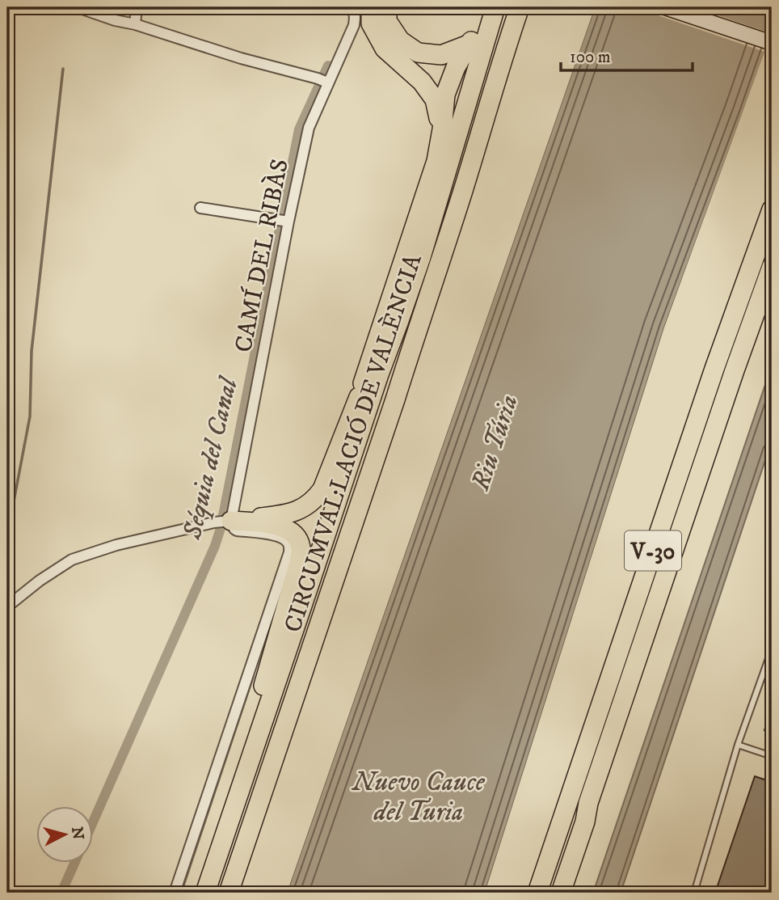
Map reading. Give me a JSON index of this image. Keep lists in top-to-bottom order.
{
  "streets": {
    "highway": ["CIRCUMVAL·LACIÓ DE VALÈNCIA", "V-30"],
    "street": ["CAMÍ DEL RIBÀS"]
  },
  "water": ["Riu Túria", "Séquia del Canal", "Nuevo Cauce del Turia"],
  "scale_bar": "100 m",
  "north": "right"
}
